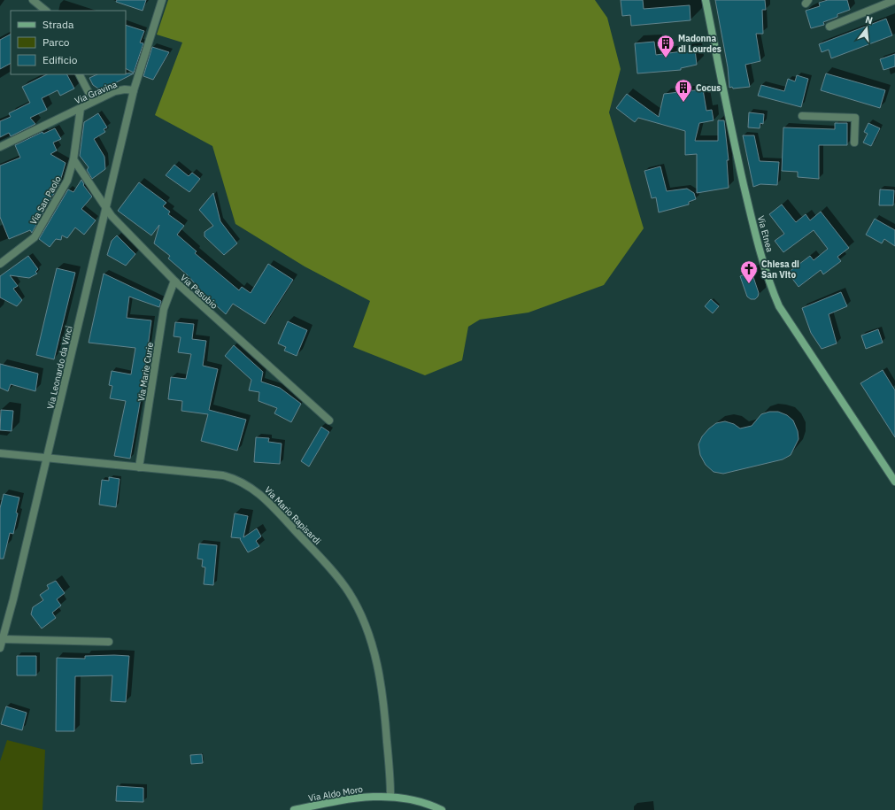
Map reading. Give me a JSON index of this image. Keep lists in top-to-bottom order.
{
  "streets": {
    "main road": ["Via Etnea", "Via Aldo Moro"],
    "street": [
      "Via Gravina",
      "Via San Paolo",
      "Via Pasubio",
      "Via Leonardo da Vinci",
      "Via Marie Curie",
      "Via Mario Rapisardi"
    ]
  },
  "crossings": [
    ["Via Gravina", "Via San Paolo"],
    ["Via Gravina", "Via Leonardo da Vinci"],
    ["Via San Paolo", "Via Pasubio"],
    ["Via Pasubio", "Via Leonardo da Vinci"],
    ["Via Pasubio", "Via Marie Curie"],
    ["Via Leonardo da Vinci", "Via Mario Rapisardi"],
    ["Via Marie Curie", "Via Mario Rapisardi"],
    ["Via Mario Rapisardi", "Via Aldo Moro"]
  ],
  "places": {
    "building": ["Madonna di Lourdes", "Cocus"],
    "church": ["Chiesa di San Vito"]
  },
  "legend": ["Strada", "Parco", "Edificio"],
  "north": "top"
}
